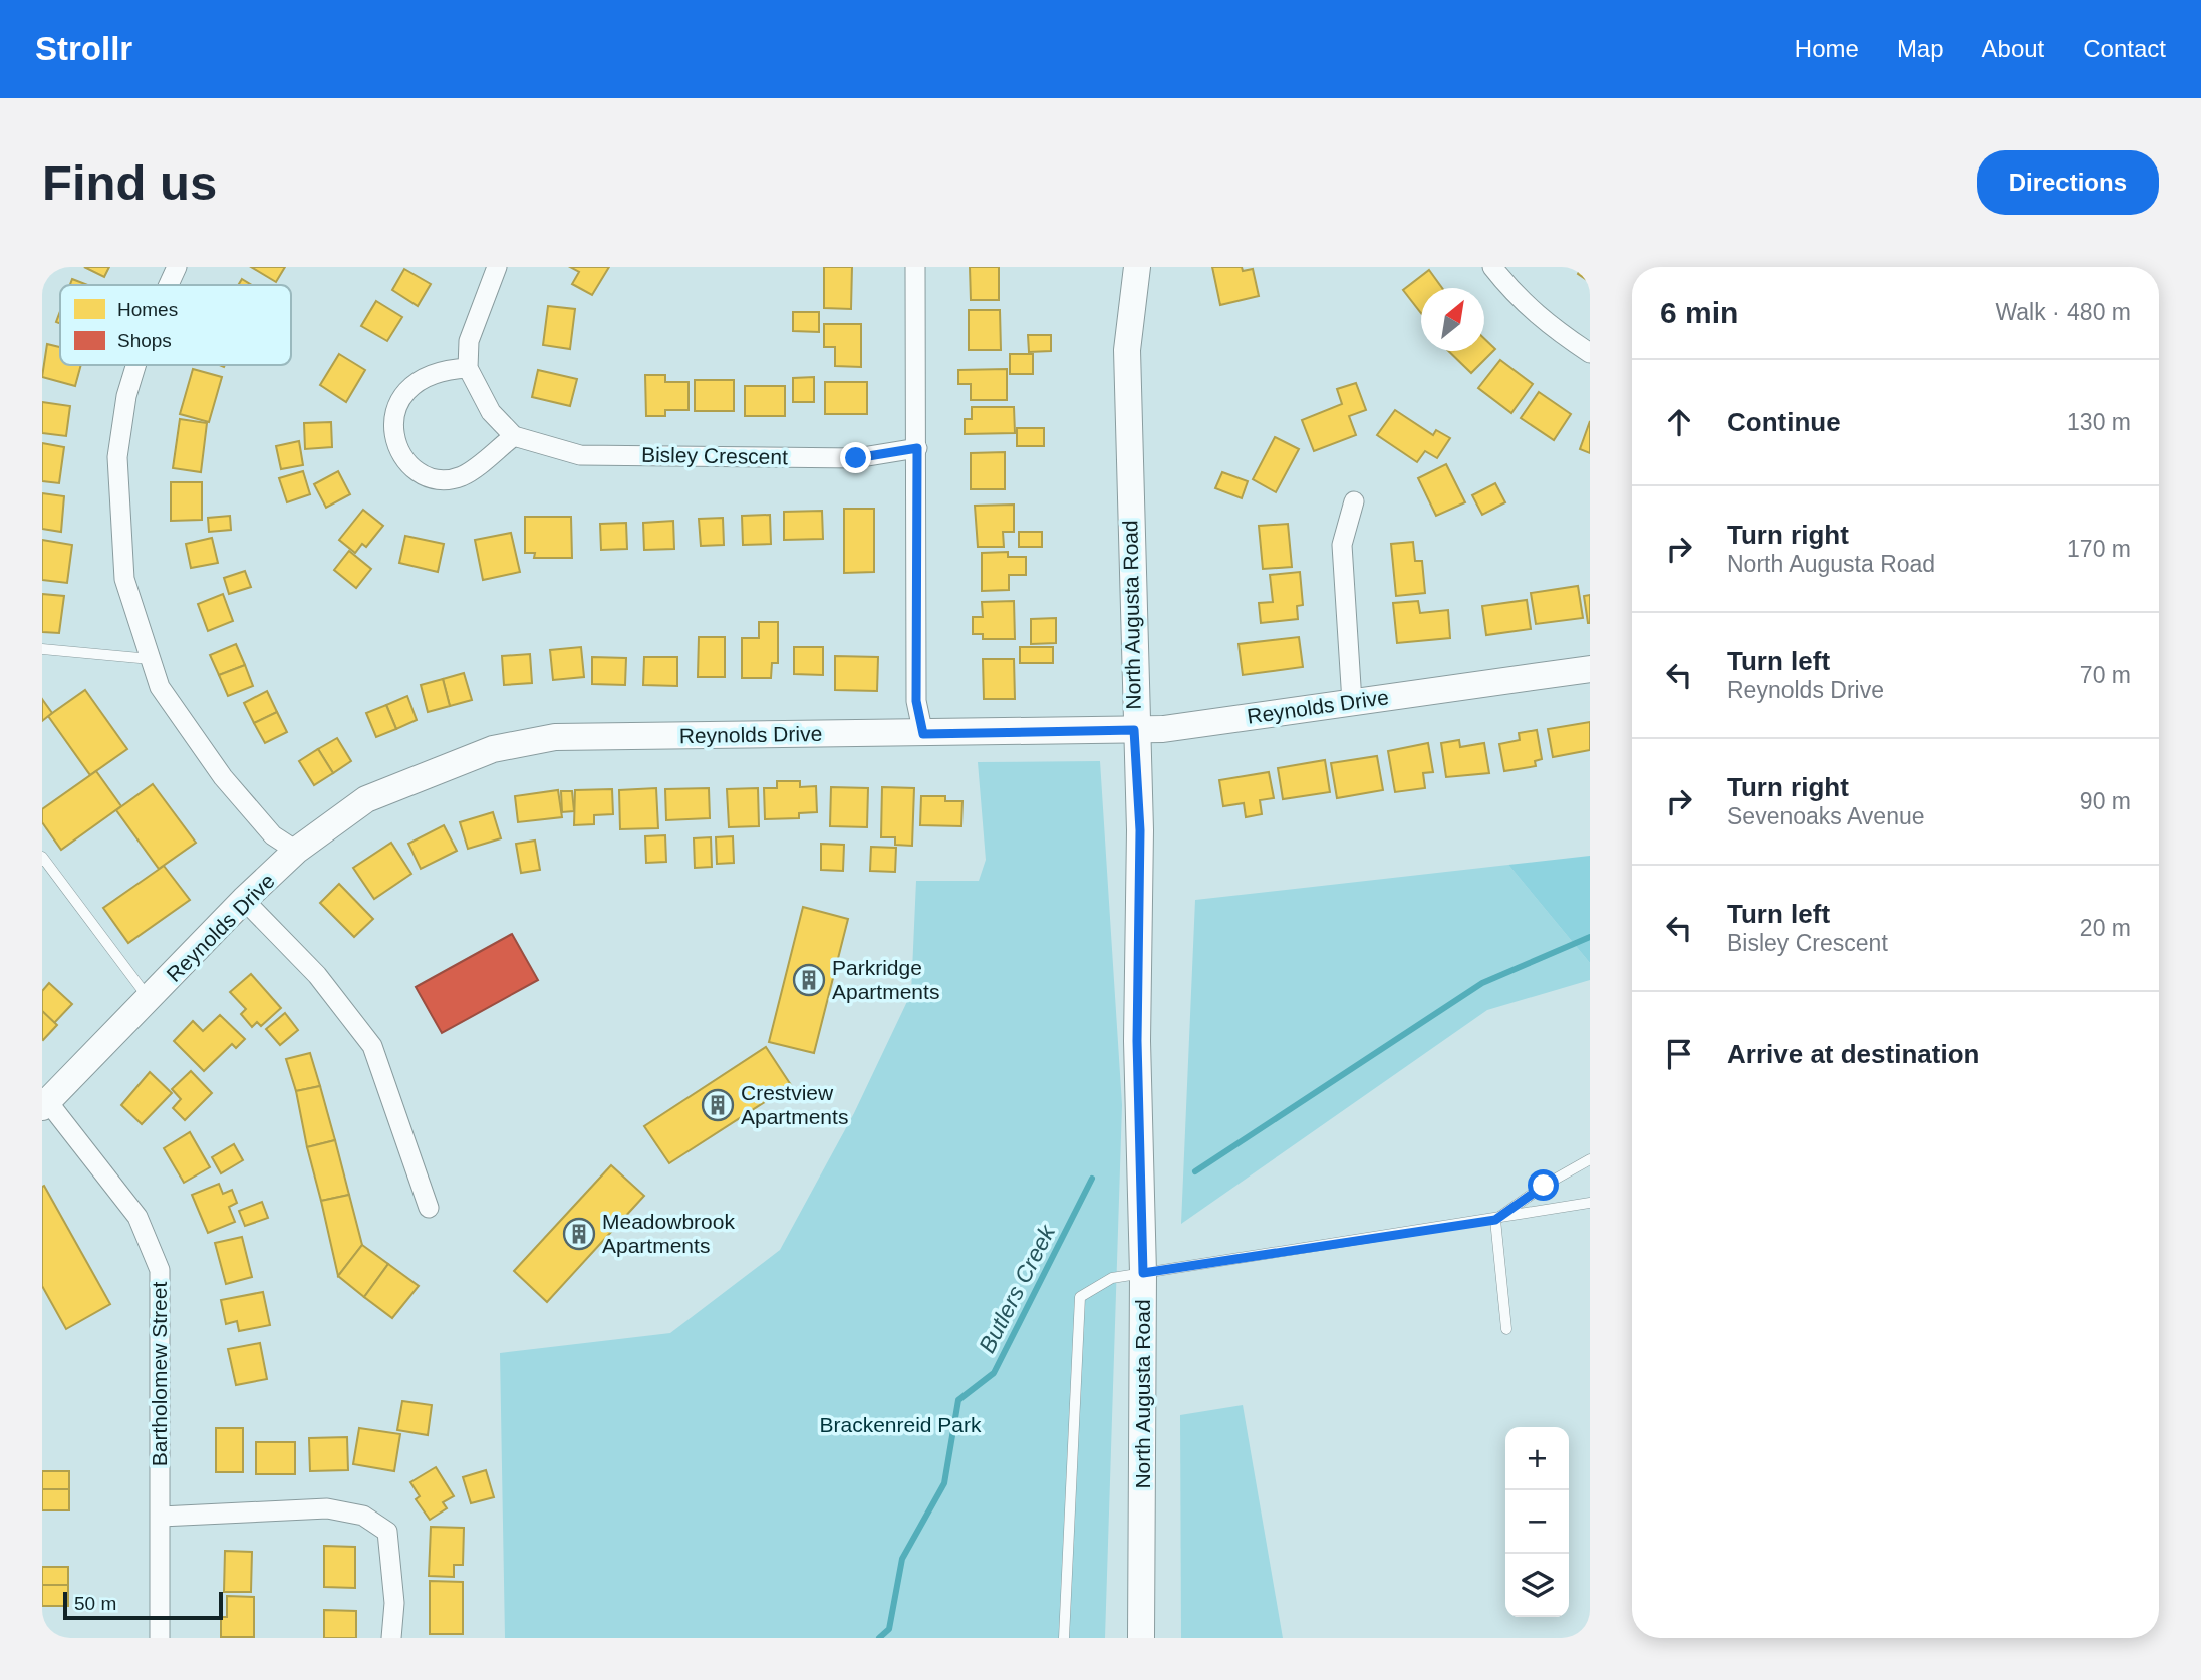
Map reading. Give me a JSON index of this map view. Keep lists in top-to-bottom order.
{
  "streets": {
    "street": [
      "Bisley Crescent",
      "North Augusta Road",
      "Reynolds Drive",
      "Bartholomew Street"
    ]
  },
  "crossings": [
    ["North Augusta Road", "Reynolds Drive"],
    ["Reynolds Drive", "Bartholomew Street"]
  ],
  "water": ["Butlers Creek"],
  "parks": ["Brackenreid Park"],
  "places": {
    "building": ["Parkridge Apartments", "Crestview Apartments", "Meadowbrook Apartments"]
  },
  "legend": ["Homes", "Shops"],
  "scale_bar": "50 m",
  "north": "top right",
  "page": {
    "header": "Strollr",
    "nav": [
      "Home",
      "Map",
      "About",
      "Contact"
    ],
    "buttons": "Directions",
    "title": "Find us",
    "heading": ["6 min", "Walk · 480 m"],
    "list": [
      ["Continue", "130 m"],
      ["Turn right", "North Augusta Road", "170 m"],
      ["Turn left", "Reynolds Drive", "70 m"],
      ["Turn right", "Sevenoaks Avenue", "90 m"],
      ["Turn left", "Bisley Crescent", "20 m"],
      "Arrive at destination"
    ],
    "map_buttons": ["+", "−"],
    "scale": "50 m"
  }
}
